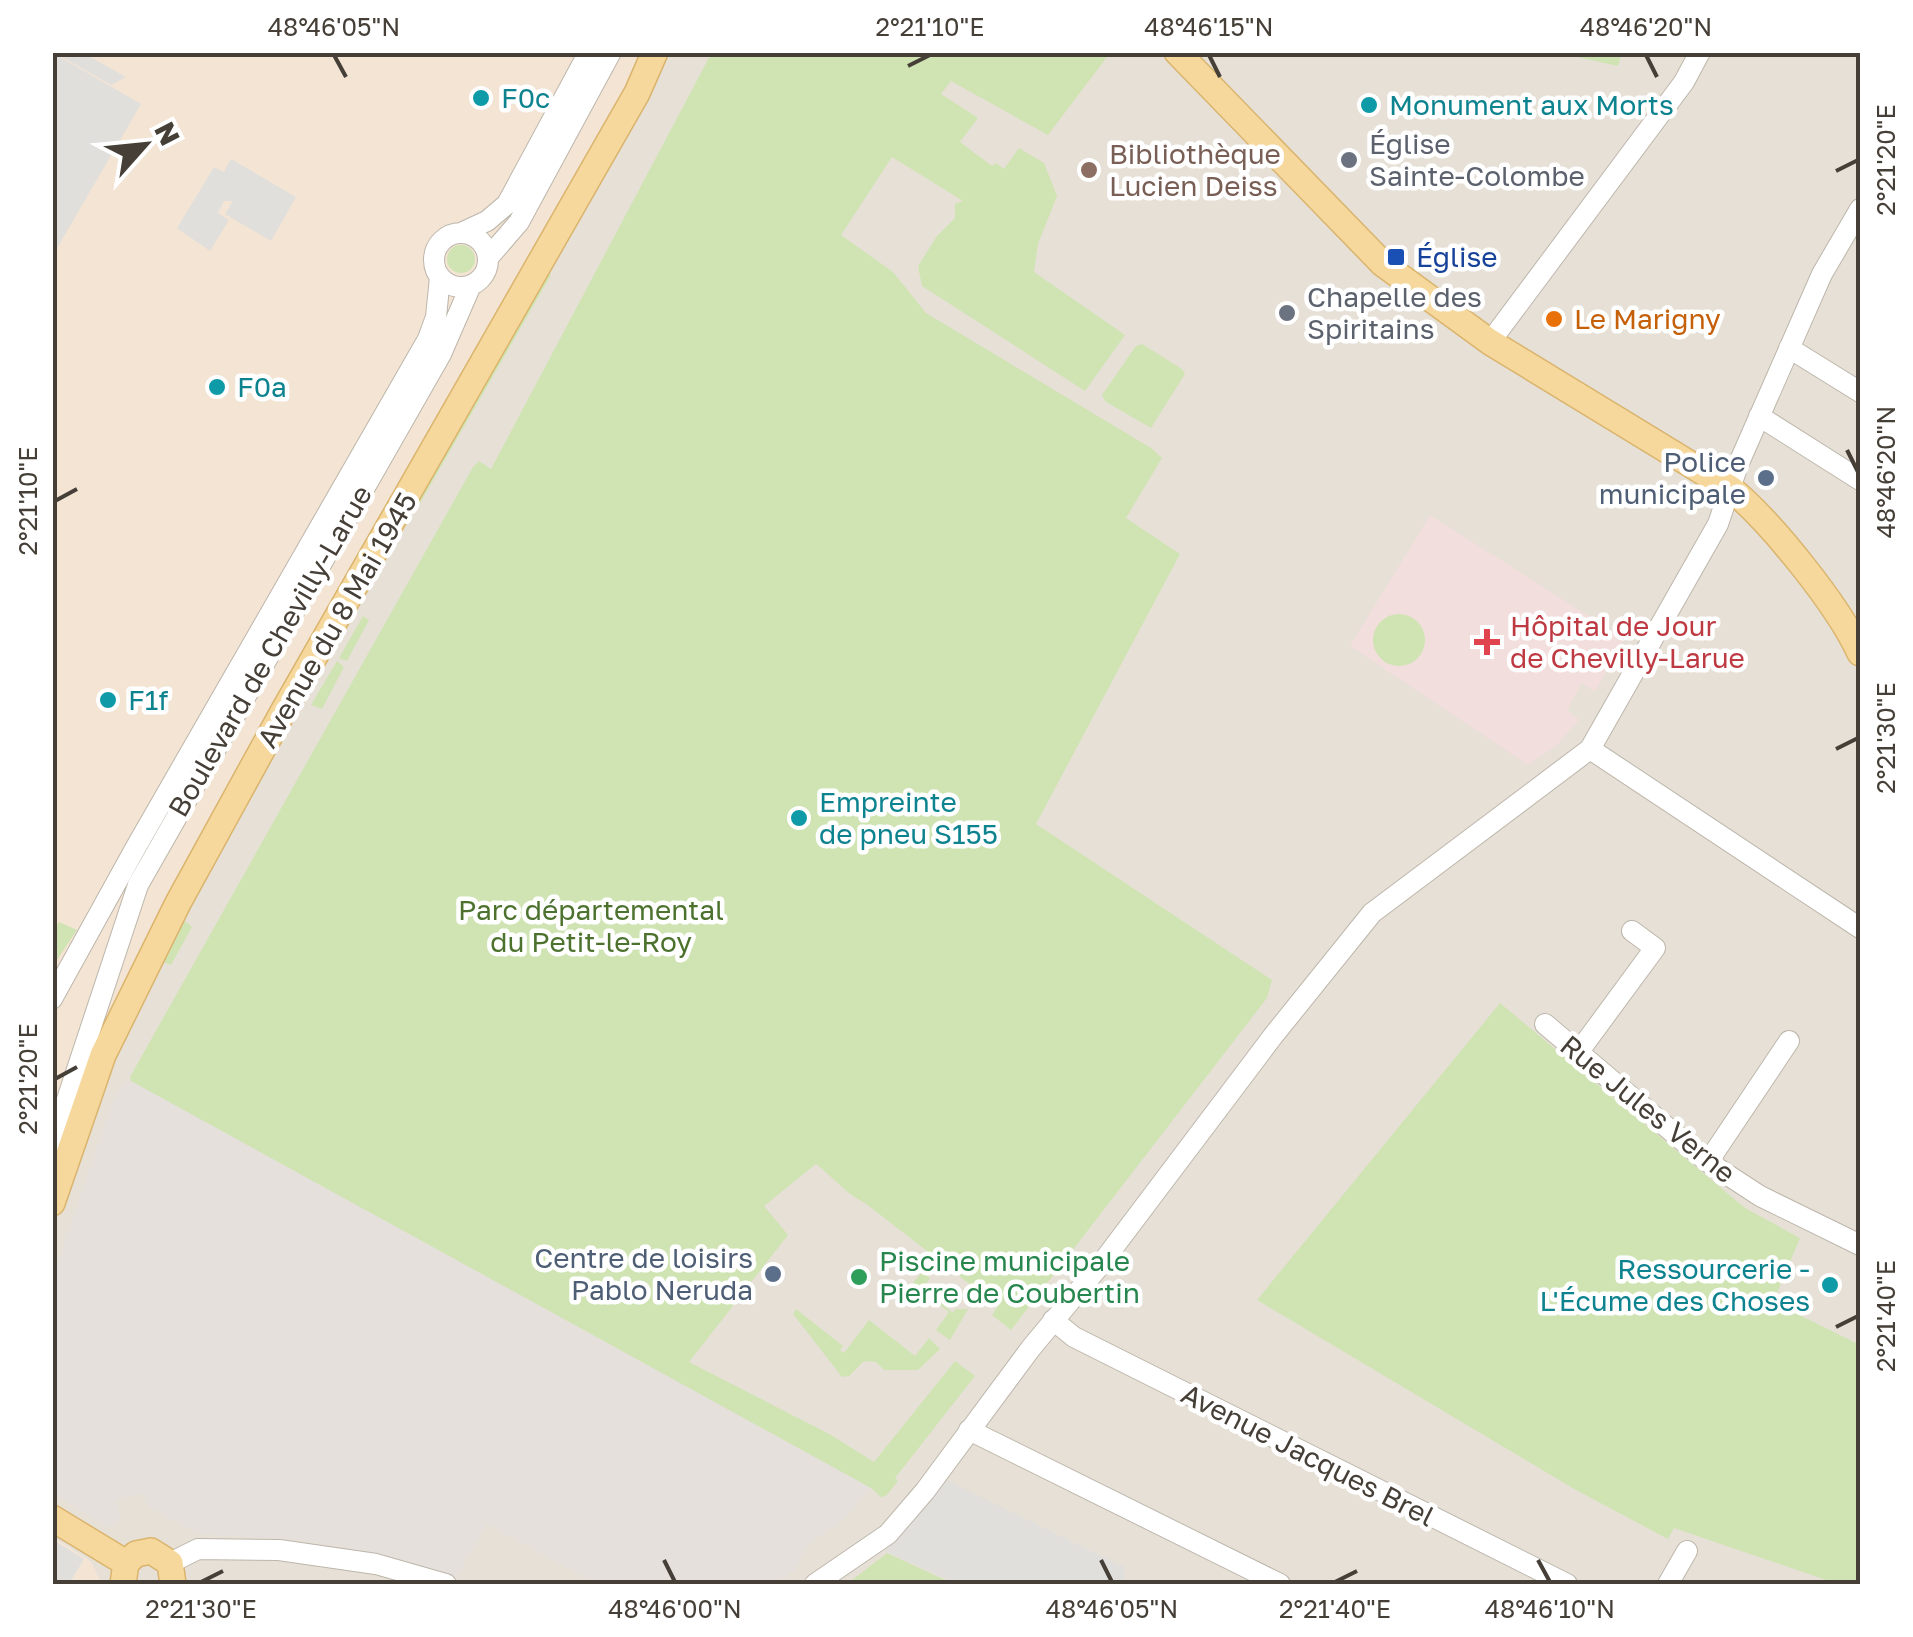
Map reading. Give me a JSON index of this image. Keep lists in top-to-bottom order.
{
  "streets": {
    "main road": ["Avenue du 8 Mai 1945"],
    "street": ["Boulevard de Chevilly-Larue", "Rue Jules Verne", "Avenue Jacques Brel"]
  },
  "parks": ["Parc départemental du Petit-le-Roy"],
  "places": {
    "other": [
      "F0c",
      "Monument aux Morts",
      "Église Sainte-Colombe",
      "Bibliothèque Lucien Deiss",
      "Chapelle des Spiritains",
      "Le Marigny",
      "F0a",
      "Police municipale",
      "F1f",
      "Empreinte de pneu S155",
      "Centre de loisirs Pablo Neruda",
      "Piscine municipale Pierre de Coubertin",
      "Ressourcerie - L'Écume des Choses"
    ],
    "transit": ["Église"],
    "health": ["Hôpital de Jour de Chevilly-Larue"]
  },
  "north": "top right",
  "coordinates": [
    "48°46'05\"N",
    "2°21'10\"E",
    "48°46'15\"N",
    "48°46'20\"N",
    "2°21'20\"E",
    "2°21'30\"E",
    "2°21'40\"E",
    "48°46'00\"N",
    "48°46'10\"N"
  ]
}
